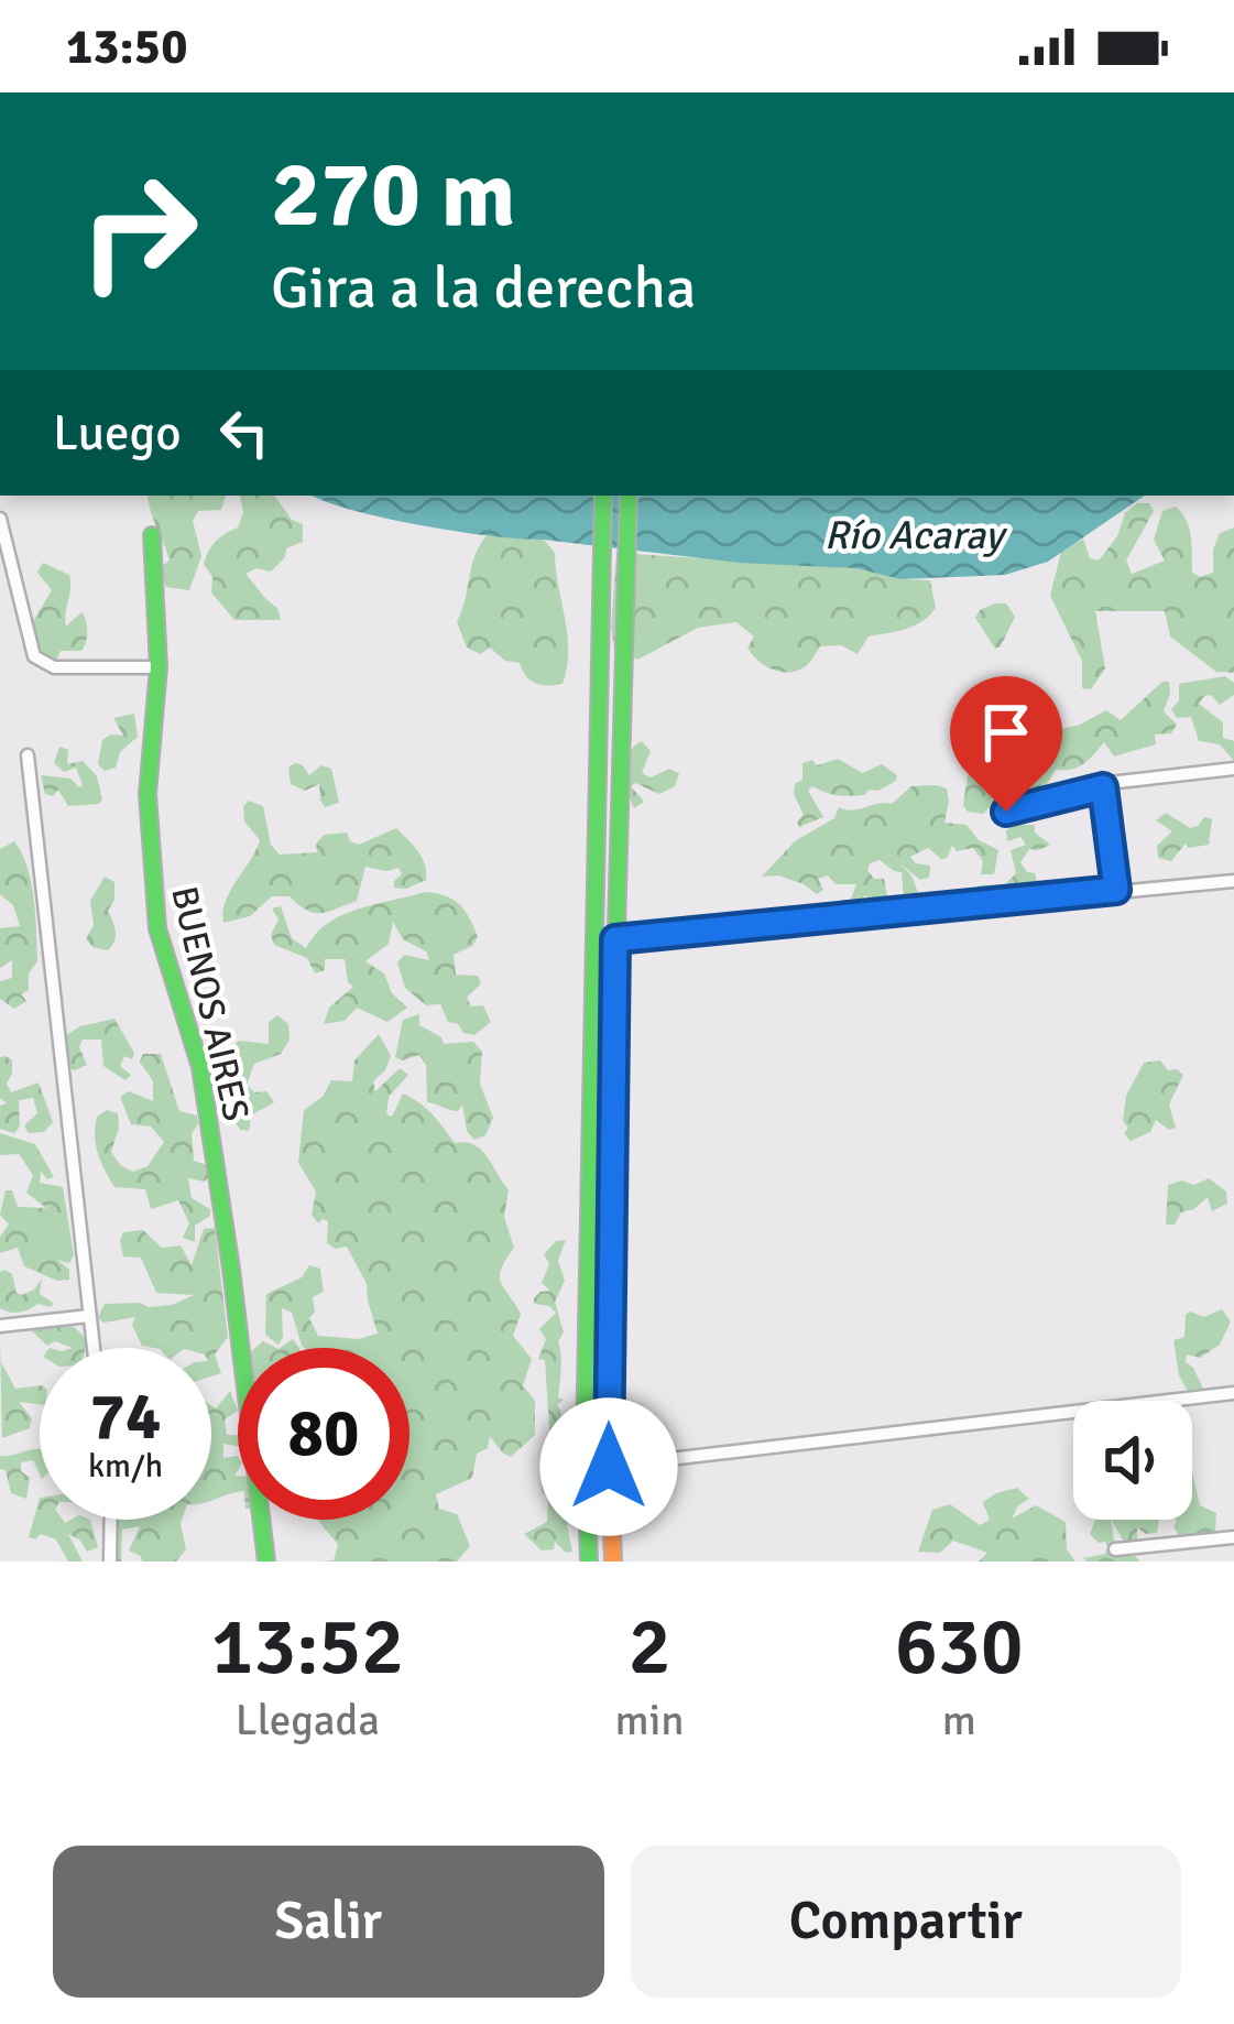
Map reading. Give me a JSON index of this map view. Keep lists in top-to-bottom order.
{
  "streets": {
    "main road": ["BUENOS AIRES"]
  },
  "water": ["Río Acaray"],
  "page": {
    "status": "13:50",
    "turn": ["270 m", "Gira a la derecha"],
    "then": "Luego",
    "speed": "74 km/h",
    "limit": "80",
    "eta": [
      "13:52",
      "Llegada",
      "2",
      "min",
      "630",
      "m"
    ],
    "buttons": ["Salir", "Compartir"]
  }
}
